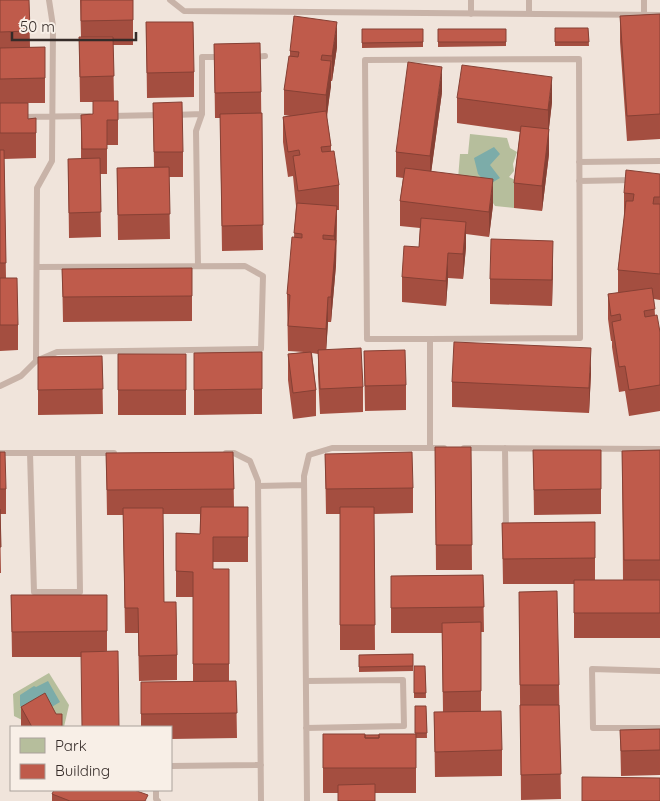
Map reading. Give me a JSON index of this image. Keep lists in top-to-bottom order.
{
  "legend": ["Park", "Building"],
  "scale_bar": "50 m"
}
